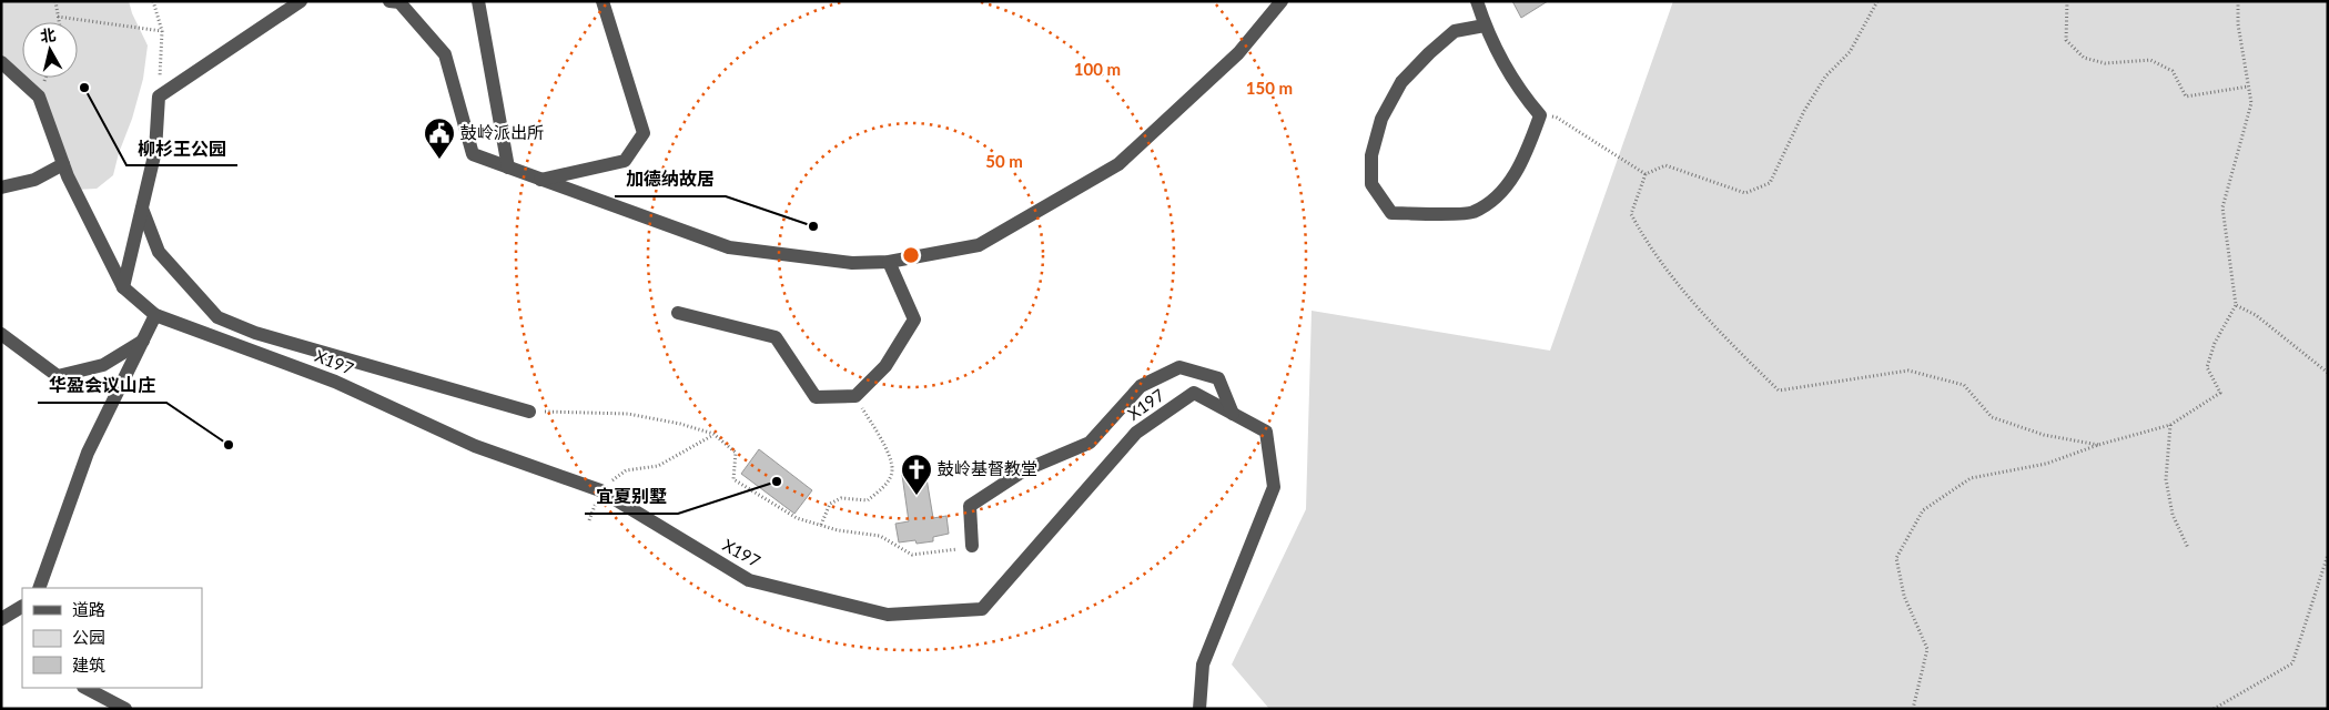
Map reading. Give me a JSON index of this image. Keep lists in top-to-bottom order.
{
  "streets": {
    "street": ["X197"]
  },
  "places": {
    "other": [
      "柳杉王公园",
      "加德纳故居",
      "华盈会议山庄",
      "宜夏别墅"
    ],
    "public building": ["鼓岭派出所"],
    "church": ["鼓岭基督教堂"]
  },
  "legend": ["道路", "公园", "建筑"],
  "north": "top",
  "rings": ["100 m", "150 m", "50 m"]
}
